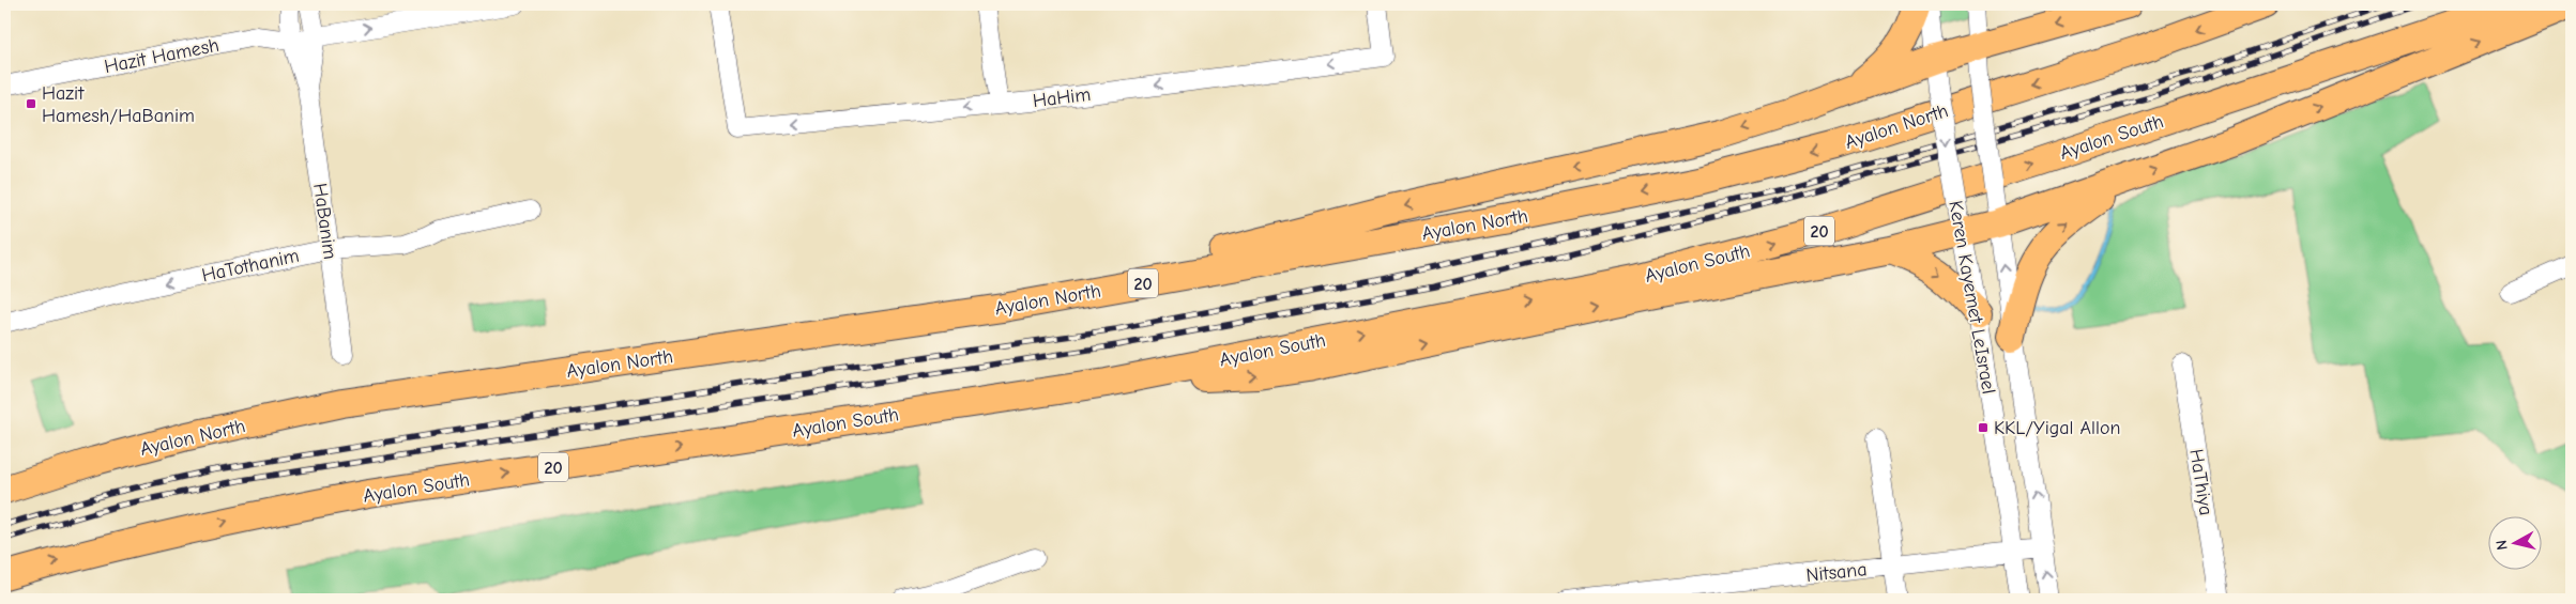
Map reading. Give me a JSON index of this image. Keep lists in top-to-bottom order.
{
  "streets": {
    "highway": ["Ayalon North", "Ayalon South", "20"],
    "street": [
      "Hazit Hamesh",
      "HaHim",
      "HaBanim",
      "HaTothanim",
      "Keren Kayemet LeIsrael",
      "HaThiya",
      "Nitsana"
    ]
  },
  "crossings": [
    ["Hazit Hamesh", "HaBanim"],
    ["HaBanim", "HaTothanim"],
    ["Keren Kayemet LeIsrael", "Nitsana"]
  ],
  "one_way": ["HaTothanim"],
  "places": {
    "transit": ["Hazit Hamesh/HaBanim", "KKL/Yigal Allon"]
  },
  "north": "left"
}
